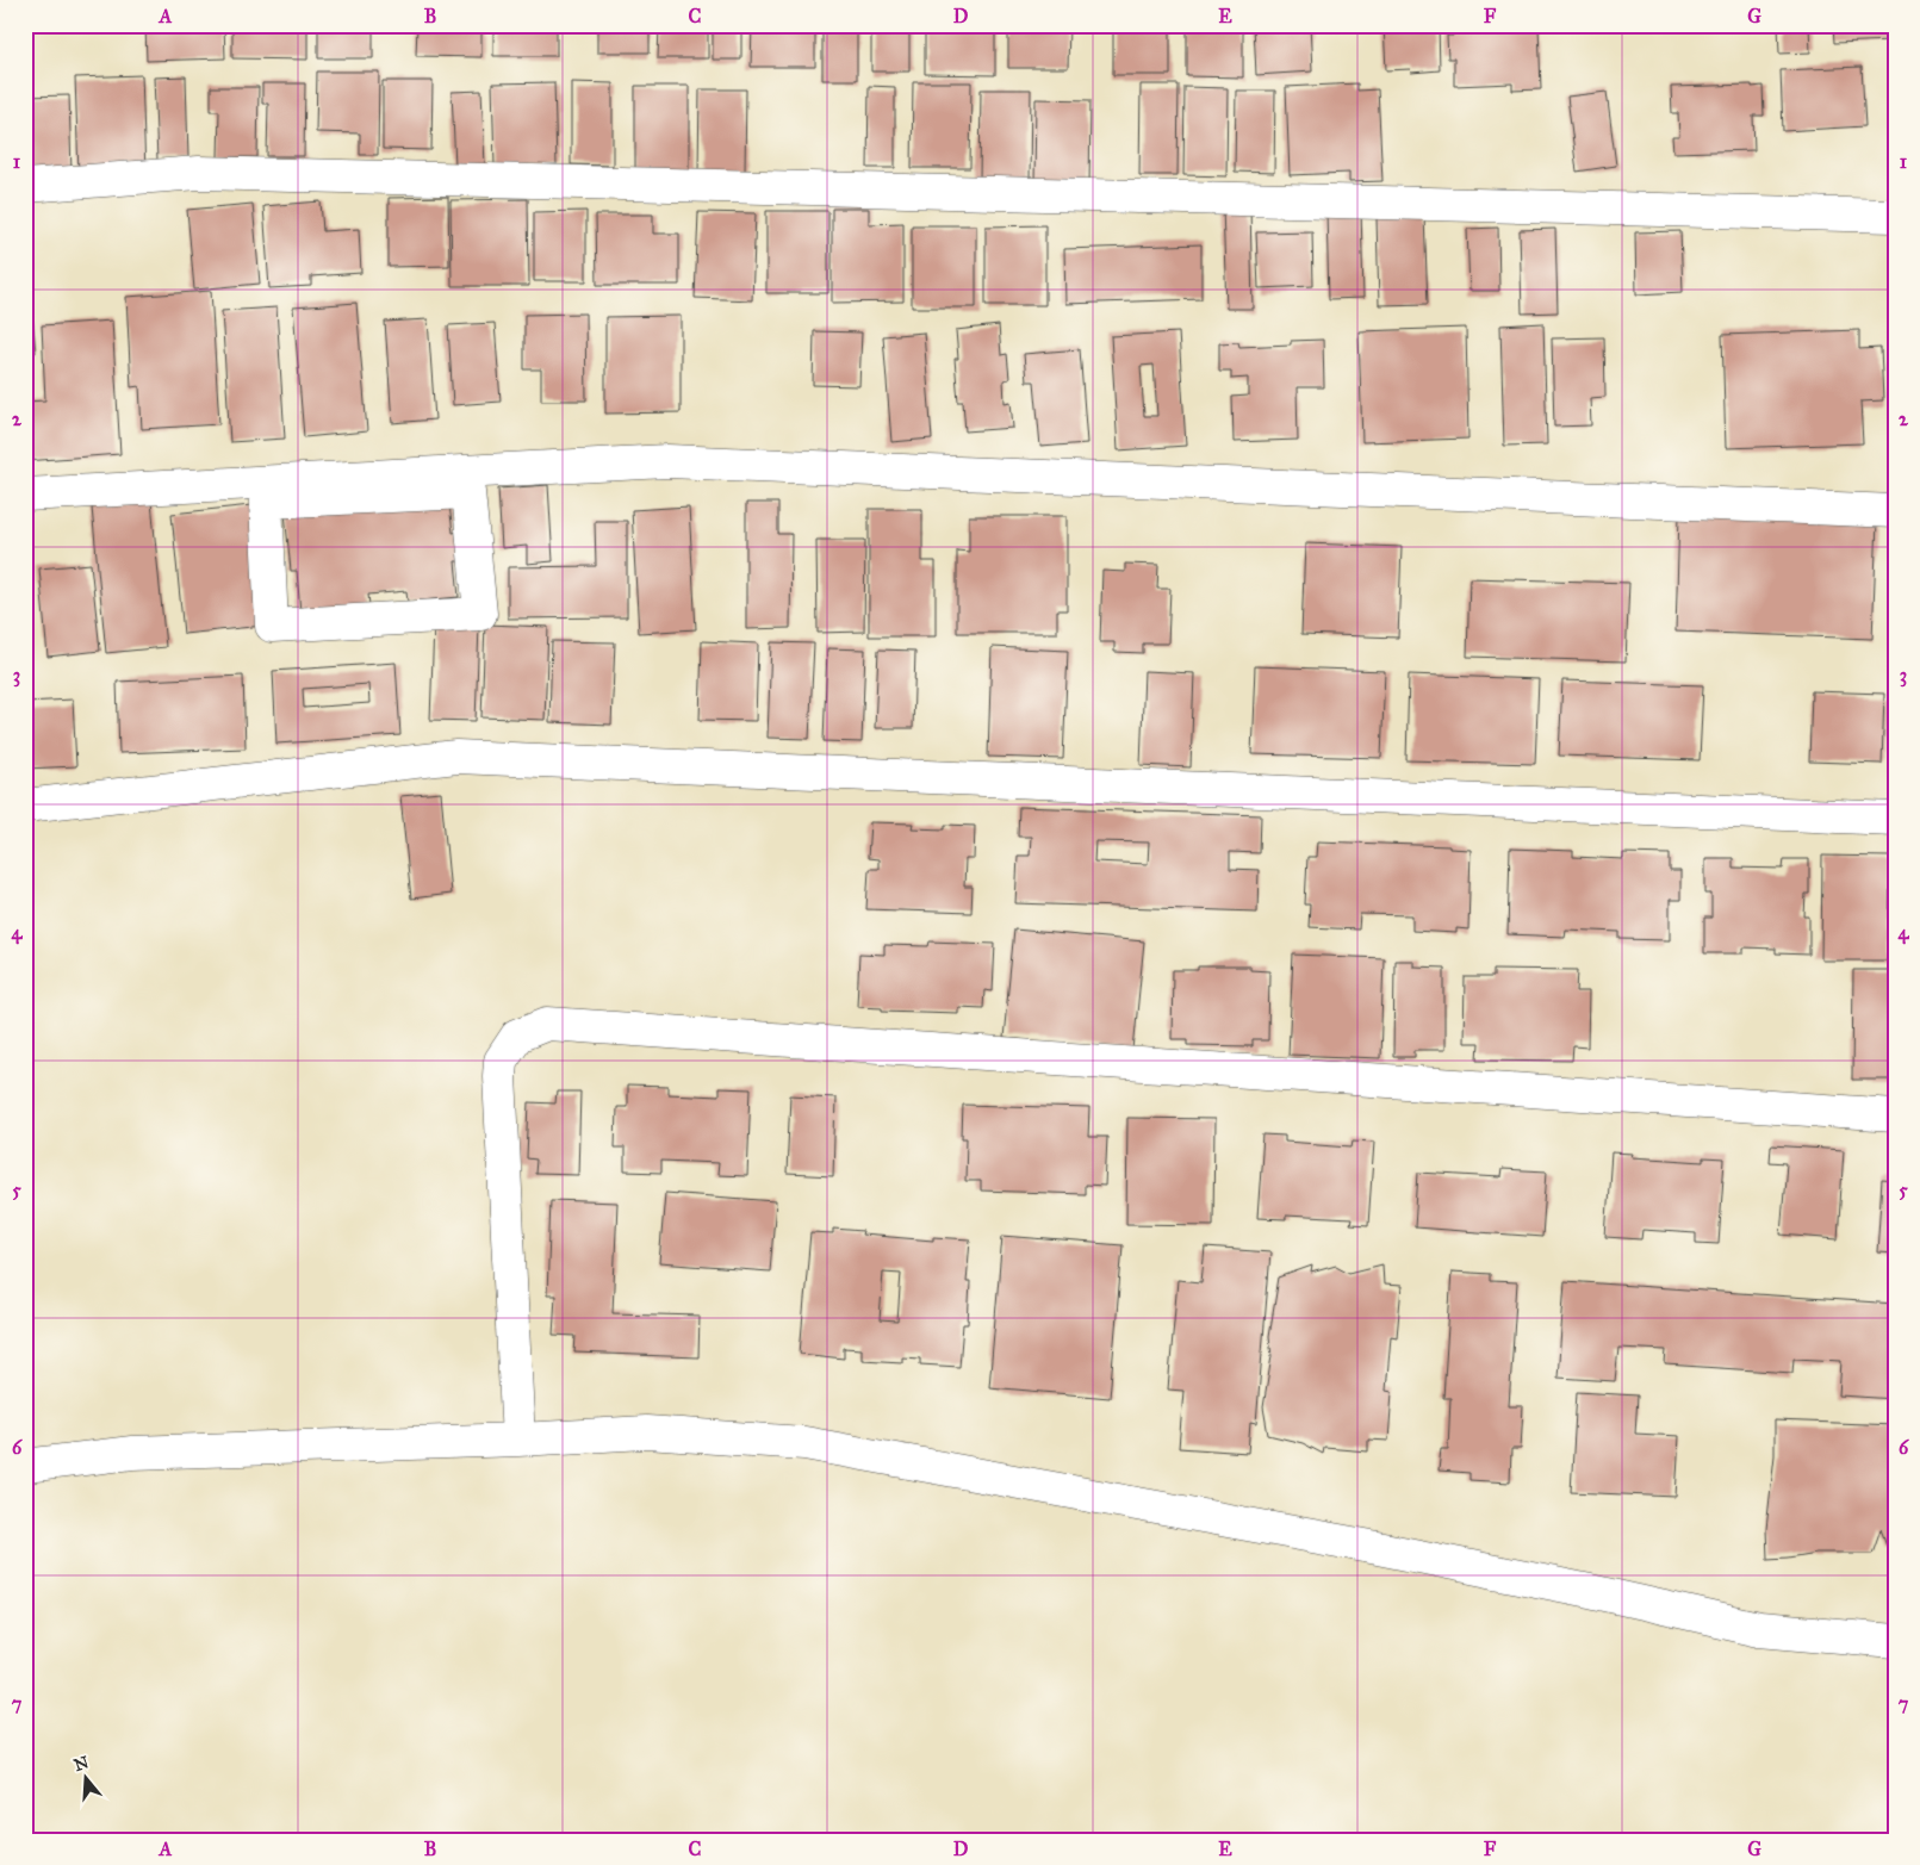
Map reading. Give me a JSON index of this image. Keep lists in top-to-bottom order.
{
  "north": "top",
  "grid": {
    "columns": [
      "A",
      "B",
      "C",
      "D",
      "E",
      "F",
      "G"
    ],
    "rows": [
      "1",
      "2",
      "3",
      "4",
      "5",
      "6",
      "7"
    ]
  }
}
